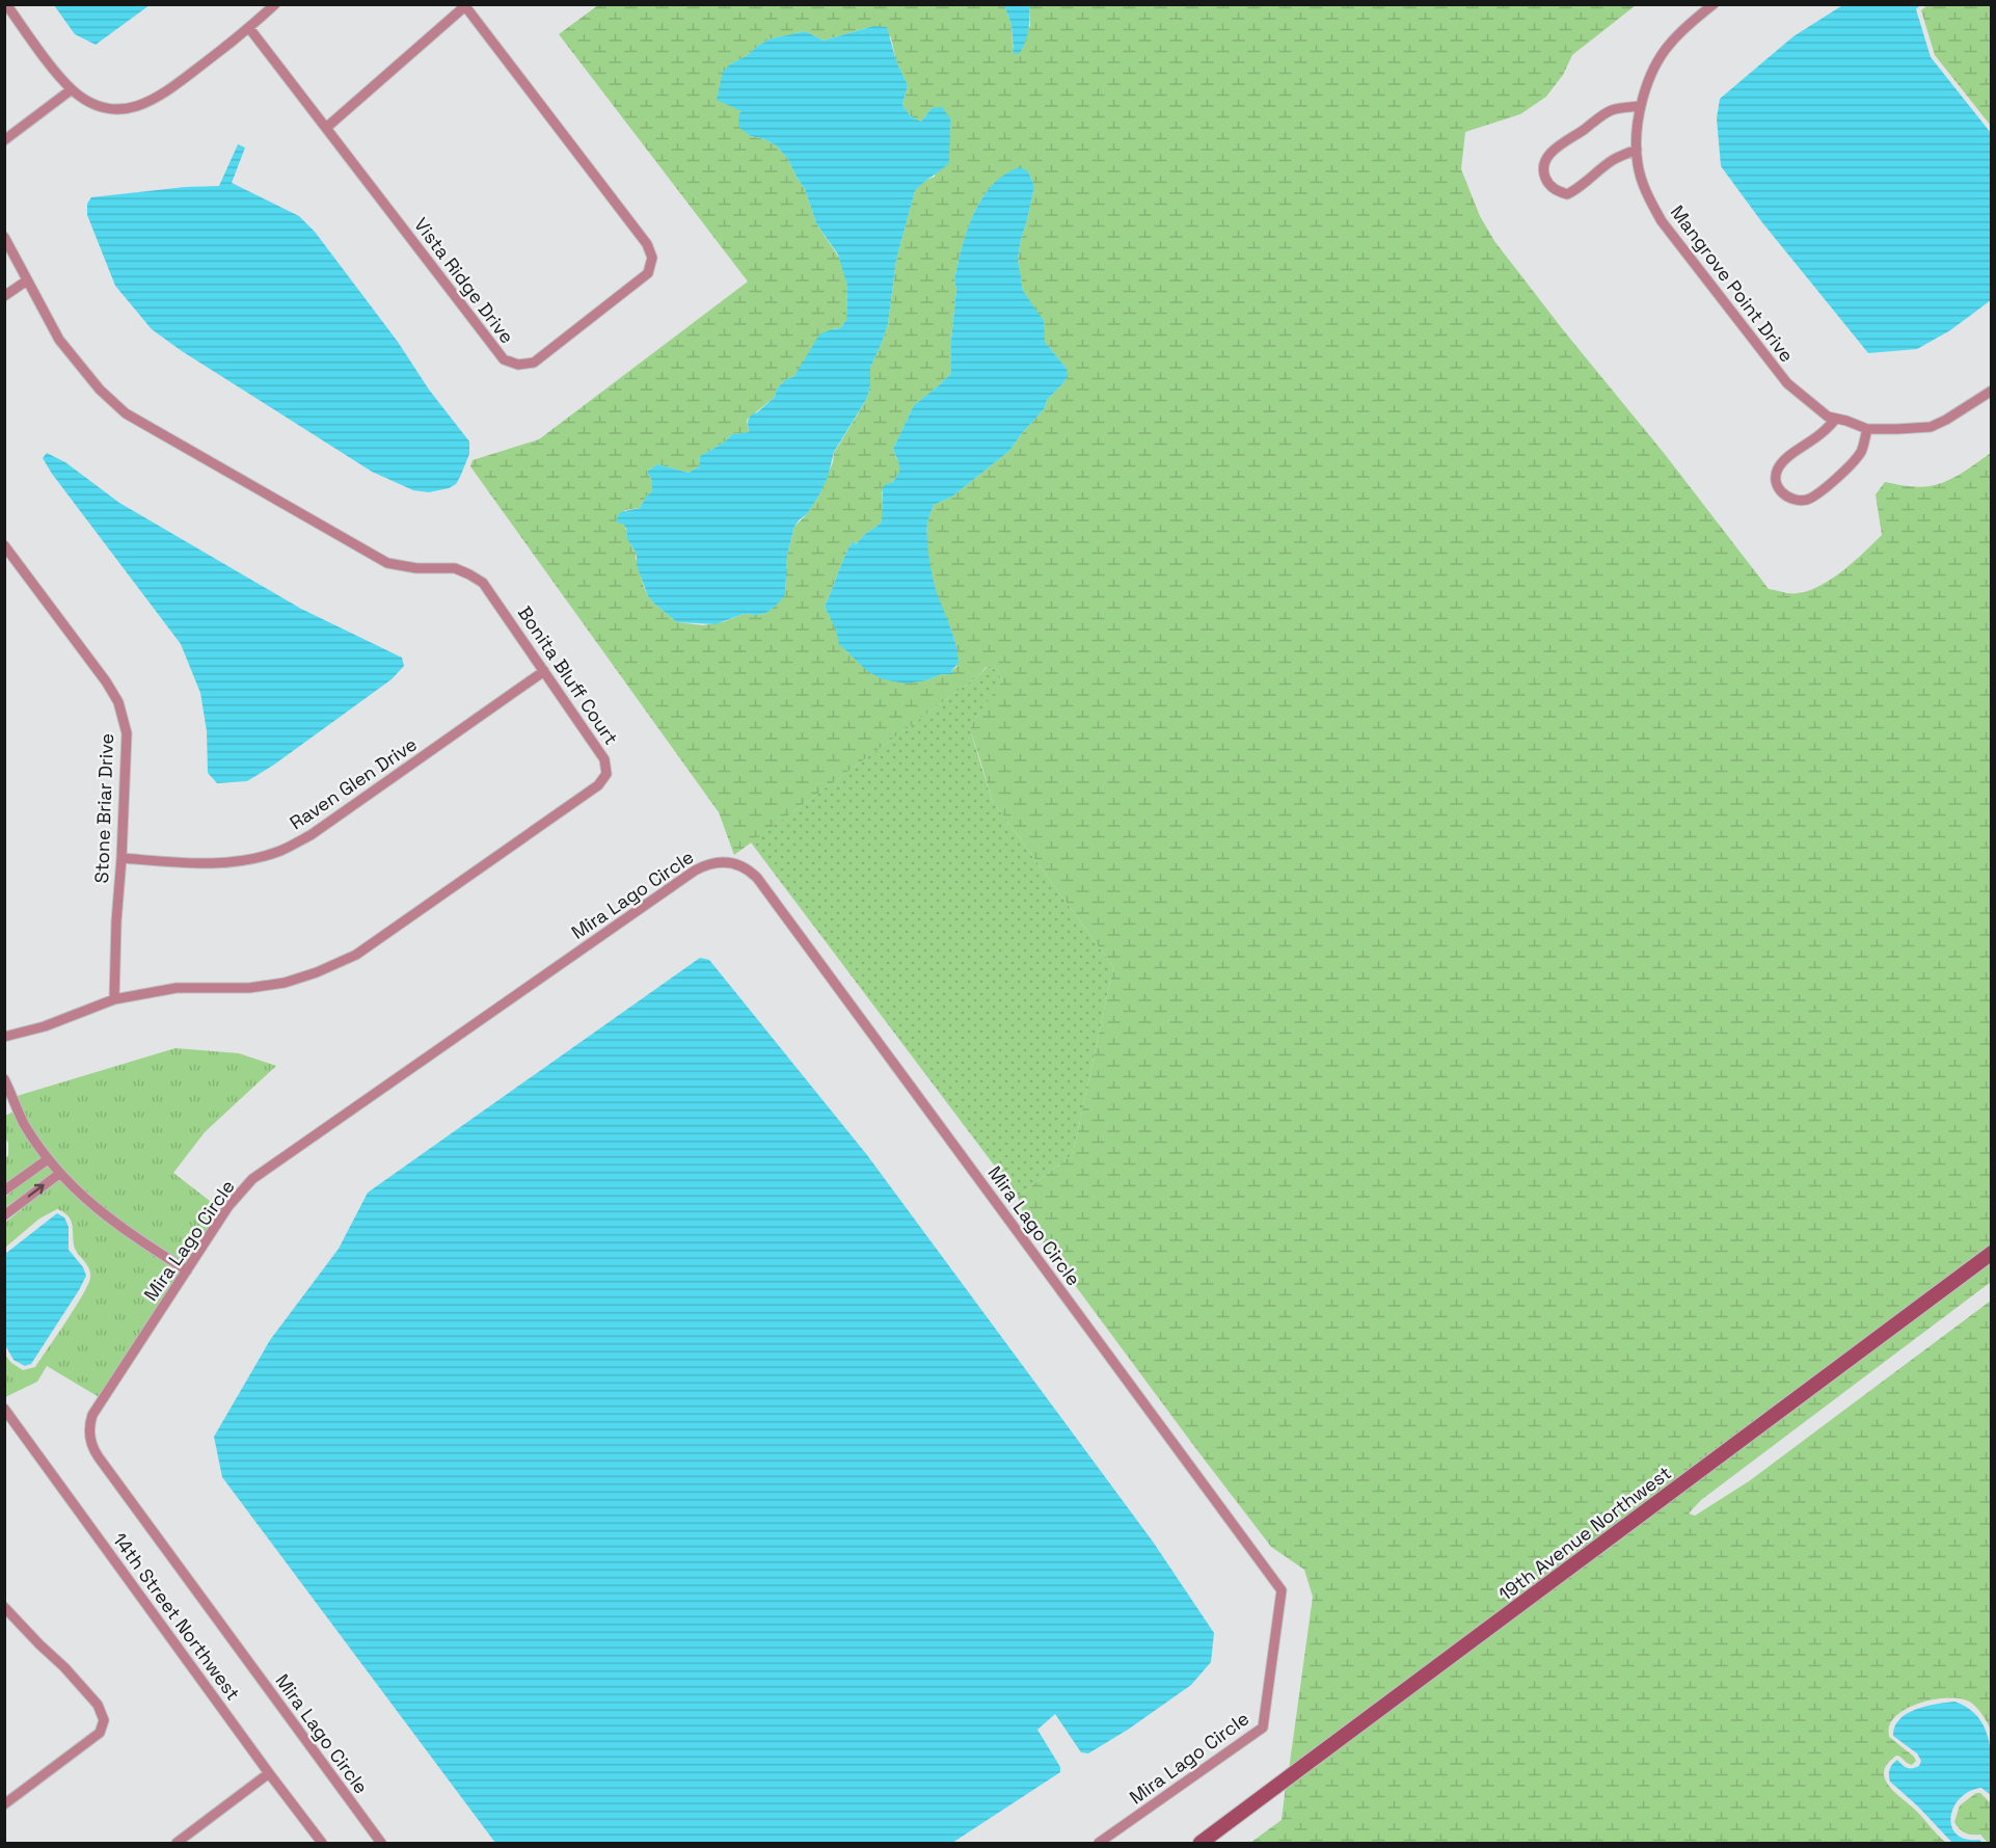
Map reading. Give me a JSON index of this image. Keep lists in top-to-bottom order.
{
  "streets": {
    "street": [
      "Vista Ridge Drive",
      "Mangrove Point Drive",
      "Bonita Bluff Court",
      "Raven Glen Drive",
      "Stone Briar Drive",
      "Mira Lago Circle",
      "19th Avenue Northwest",
      "14th Street Northwest"
    ]
  },
  "crossings": [
    ["Bonita Bluff Court", "Raven Glen Drive"],
    ["Bonita Bluff Court", "Stone Briar Drive"],
    ["Raven Glen Drive", "Stone Briar Drive"]
  ]
}
